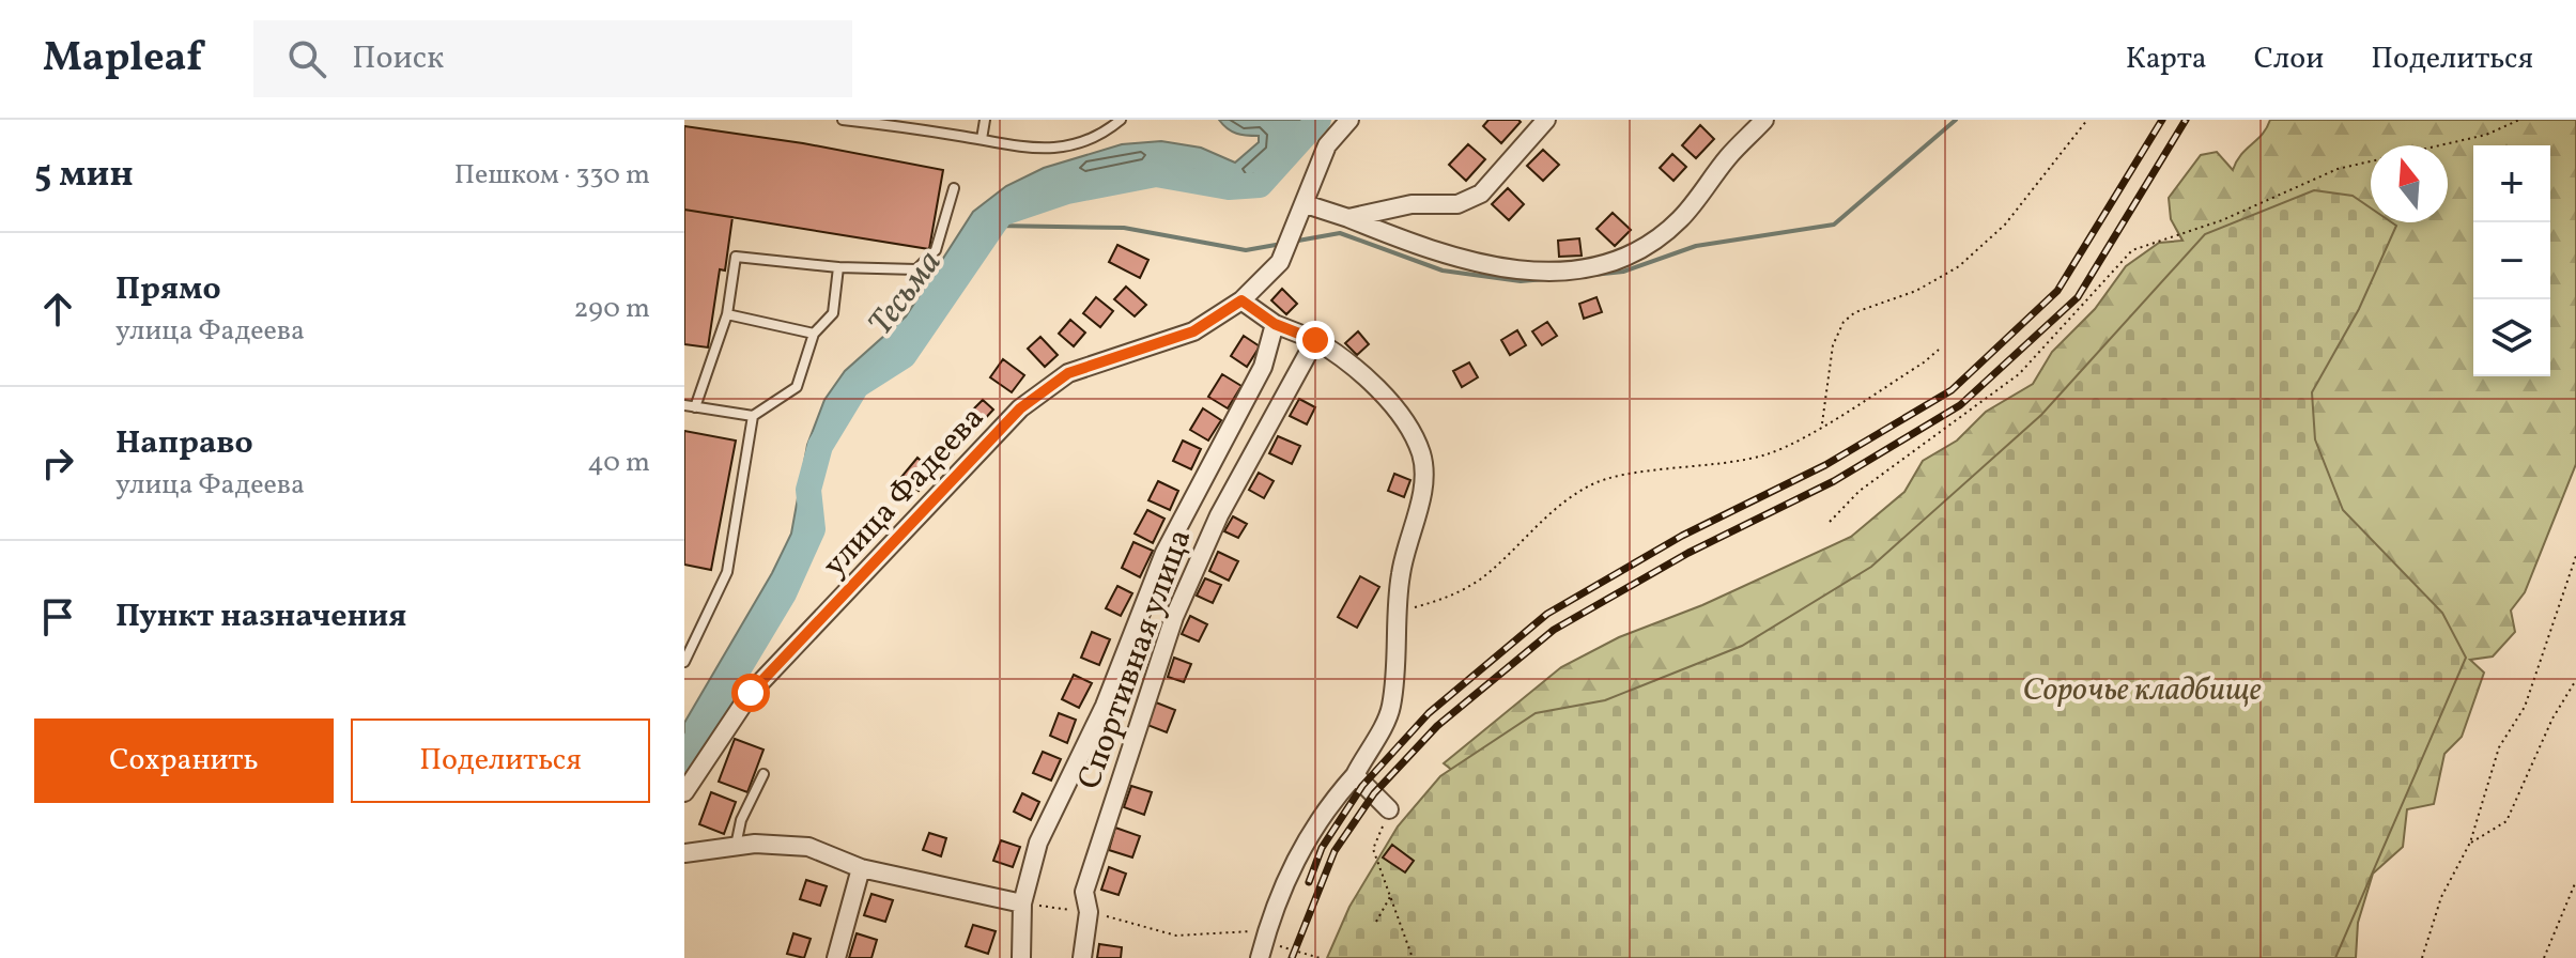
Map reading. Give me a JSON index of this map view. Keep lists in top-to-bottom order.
{
  "streets": {
    "street": ["улица Фадеева", "Спортивная улица"]
  },
  "water": ["Тесьма"],
  "parks": ["Сорочье кладбище"],
  "north": "top",
  "page": {
    "header": "Mapleaf",
    "search": "Поиск",
    "nav": ["Карта", "Слои", "Поделиться"],
    "heading": ["5 мин", "Пешком · 330 m"],
    "map_buttons": ["+", "−"],
    "list": [
      ["Прямо", "улица Фадеева", "290 m"],
      ["Направо", "улица Фадеева", "40 m"],
      "Пункт назначения"
    ],
    "buttons": ["Сохранить", "Поделиться"]
  }
}
